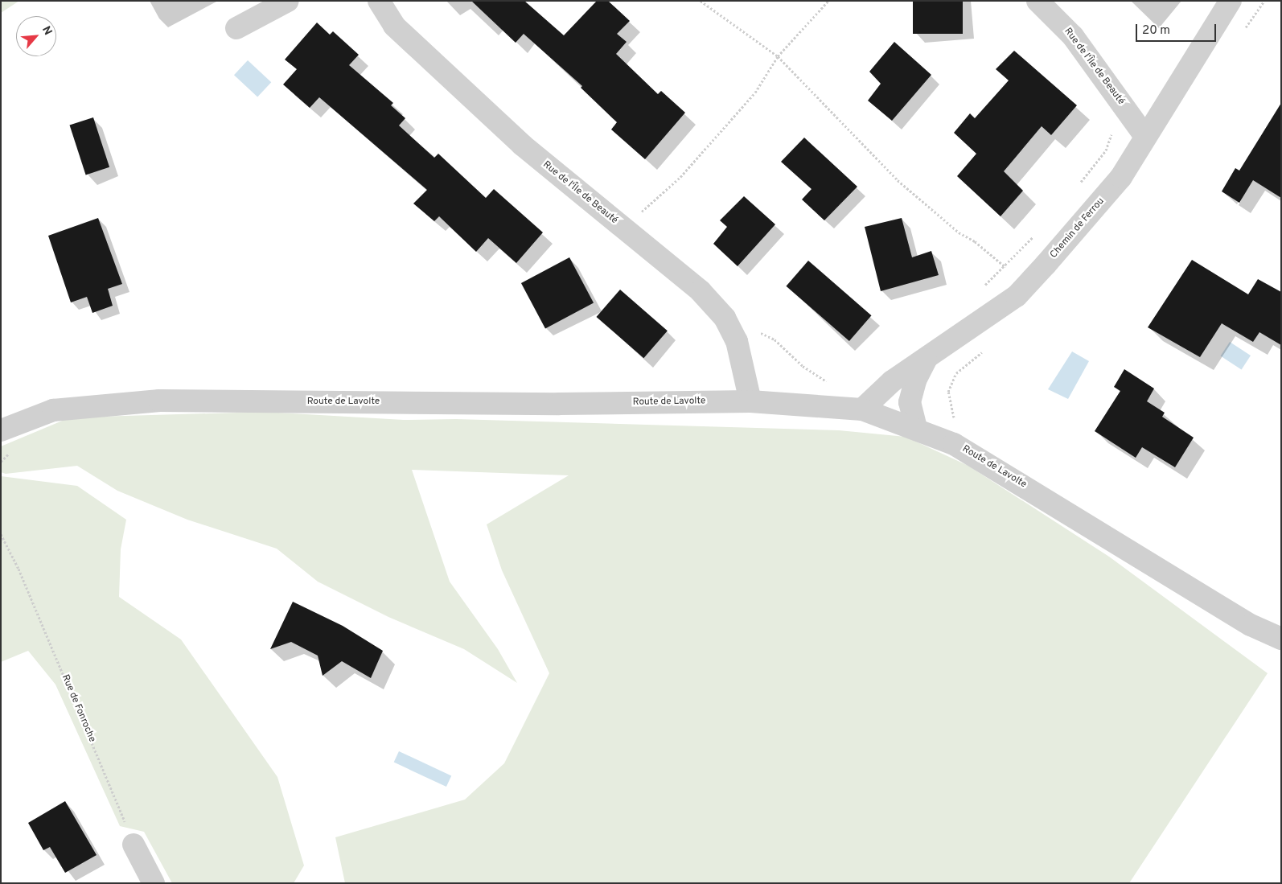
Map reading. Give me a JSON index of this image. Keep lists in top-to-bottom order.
{
  "streets": {
    "street": ["Rue de l'Île de Beauté", "Chemin de Ferrou", "Route de Lavolte"],
    "path": ["Rue de Fonroche"]
  },
  "crossings": [
    ["Rue de l'Île de Beauté", "Chemin de Ferrou"],
    ["Rue de l'Île de Beauté", "Route de Lavolte"],
    ["Chemin de Ferrou", "Route de Lavolte"]
  ],
  "scale_bar": "20 m",
  "north": "top right"
}
